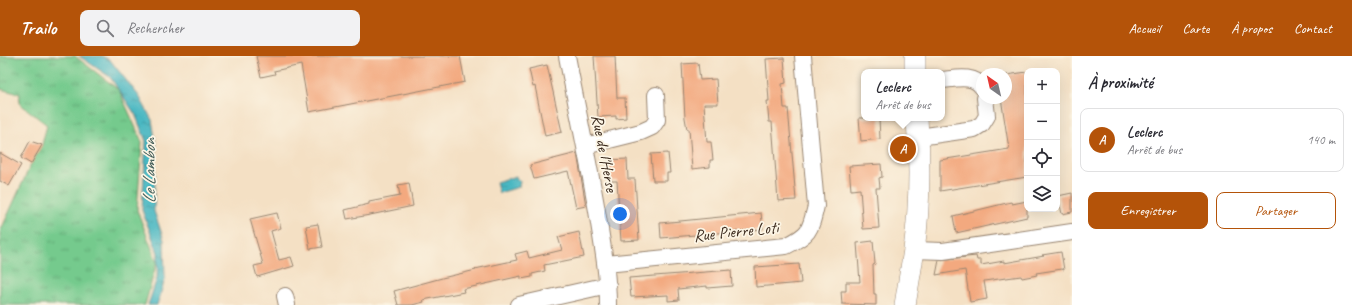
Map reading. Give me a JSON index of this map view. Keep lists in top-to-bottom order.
{
  "streets": {
    "street": ["Rue de l'Herse", "Rue Pierre Loti"]
  },
  "crossings": [
    ["Rue de l'Herse", "Rue Pierre Loti"]
  ],
  "water": ["Le Lambon"],
  "north": "top left",
  "page": {
    "header": "Trailo",
    "search": "Rechercher",
    "nav": [
      "Accueil",
      "Carte",
      "À propos",
      "Contact"
    ],
    "heading": "À proximité",
    "map_buttons": ["+", "−"],
    "popup": ["Leclerc", "Arrêt de bus"],
    "list": [
      {
        "mark": "A",
        "name": "Leclerc",
        "note": "Arrêt de bus",
        "value": "140 m"
      }
    ],
    "pins": "A",
    "buttons": ["Enregistrer", "Partager"]
  }
}
